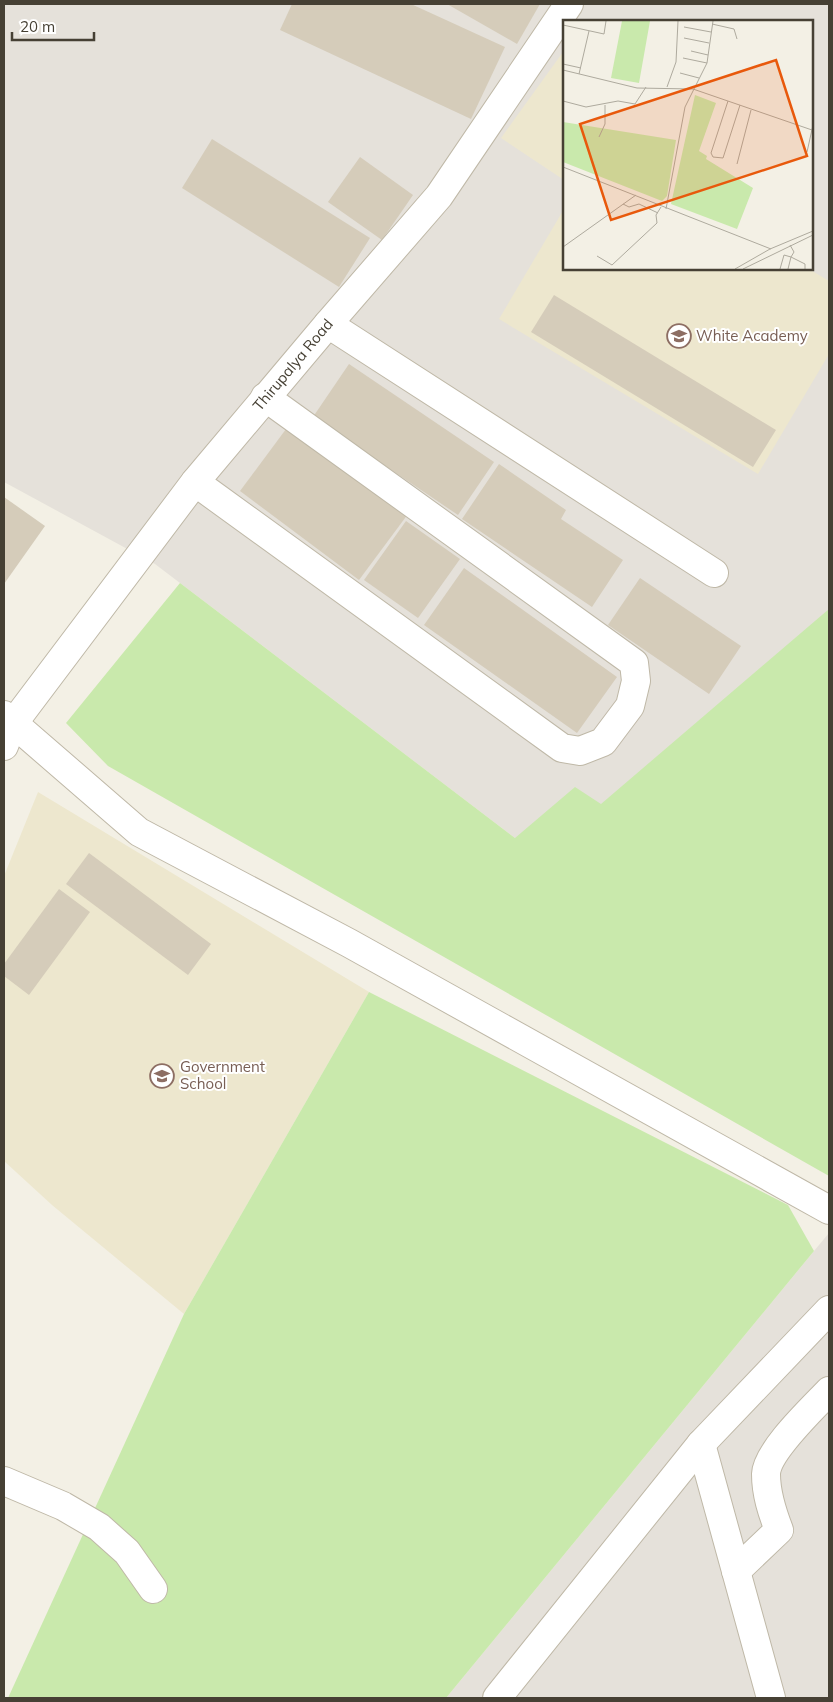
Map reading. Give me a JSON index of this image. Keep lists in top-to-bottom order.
{
  "streets": {
    "street": ["Thirupalya Road"]
  },
  "places": {
    "school or university": ["White Academy", "Government School"]
  },
  "scale_bar": "20 m"
}
